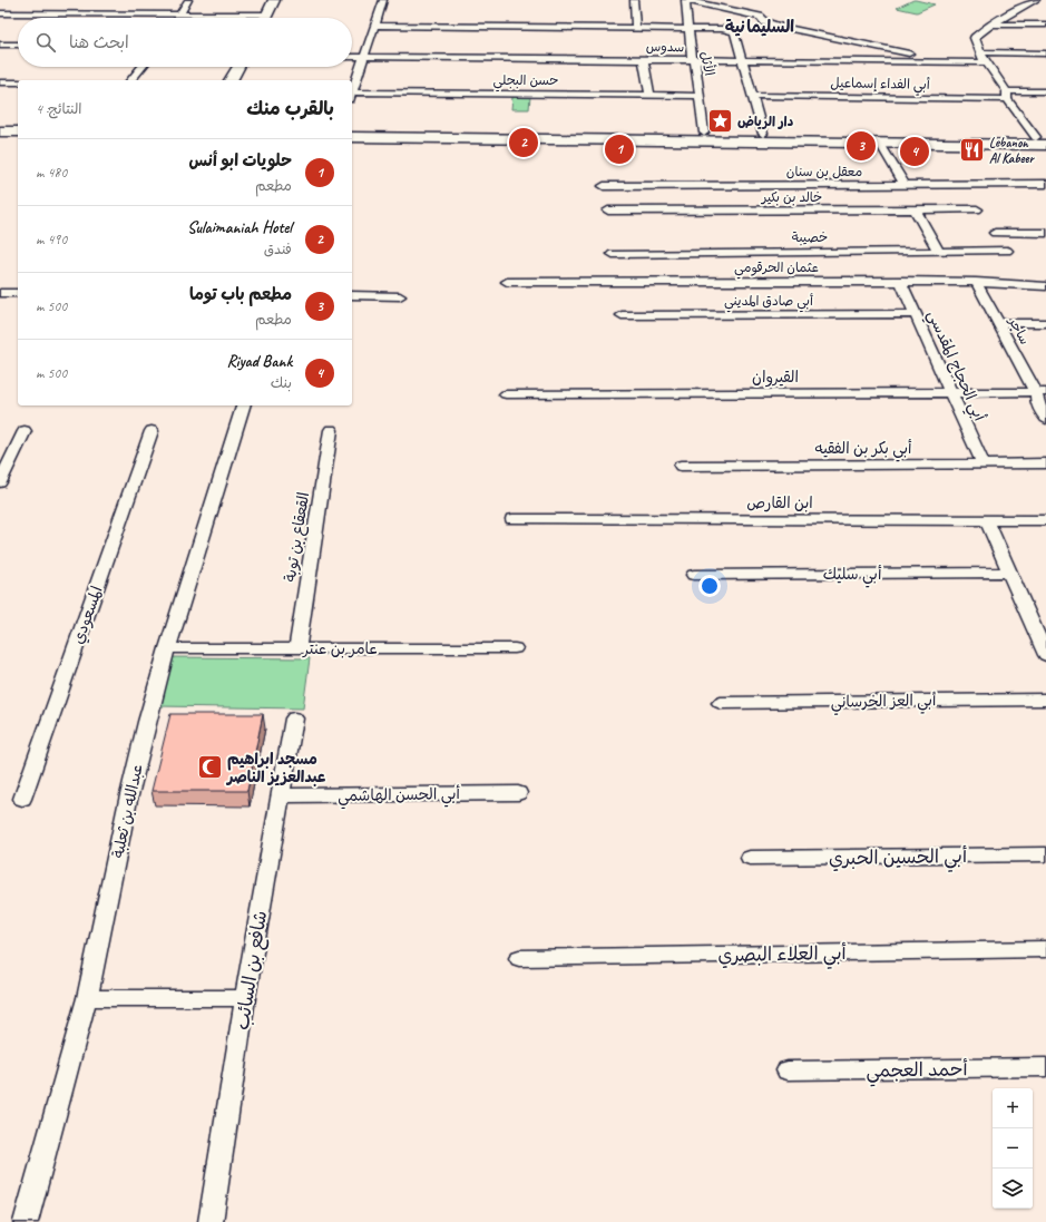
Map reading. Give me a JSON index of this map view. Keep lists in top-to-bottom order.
{
  "streets": {
    "street": [
      "سدوس",
      "الأثل",
      "حسن البجلي",
      "أبي الفداء إسماعيل",
      "معقل بن سنان",
      "خالد بن بكير",
      "خصيبة",
      "عثمان الحرقومي",
      "أبي صادق المديني",
      "ساجر",
      "أبي الحجاج المقدسي",
      "القيروان",
      "أبي بكر بن الفقيه",
      "ابن القارص",
      "القعقاع بن توبة",
      "أبي سليك",
      "المسعودي",
      "عامر بن عنتر",
      "أبي العز الخرساني",
      "أبي الحسن الهاشمي",
      "عبدالله بن ثعلبة",
      "أبي الحسين الحبري",
      "أبي العلاء البصري",
      "شافع بن السائب",
      "أحمد العجمي"
    ]
  },
  "crossings": [
    ["سدوس", "الأثل"],
    ["الأثل", "حسن البجلي"],
    ["عثمان الحرقومي", "ساجر"],
    ["عثمان الحرقومي", "أبي الحجاج المقدسي"],
    ["أبي صادق المديني", "أبي الحجاج المقدسي"],
    ["ساجر", "القيروان"],
    ["أبي الحجاج المقدسي", "القيروان"],
    ["أبي الحجاج المقدسي", "أبي بكر بن الفقيه"],
    ["القعقاع بن توبة", "عامر بن عنتر"],
    ["عامر بن عنتر", "عبدالله بن ثعلبة"],
    ["أبي الحسن الهاشمي", "شافع بن السائب"]
  ],
  "districts": ["السليمانية"],
  "places": {
    "place": ["دار الرياض"],
    "restaurant": ["Lebanon Al Kabeer"],
    "mosque": ["مسجد ابراهيم عبدالعزيز الناصر"]
  },
  "page": {
    "search": "ابحث هنا",
    "heading": ["بالقرب منك", "النتائج: 4"],
    "pins": [
      "2",
      "3",
      "1",
      "4"
    ],
    "list": [
      {
        "mark": "1",
        "name": "حلويات ابو أنس",
        "note": "مطعم",
        "value": "480 m"
      },
      {
        "mark": "2",
        "name": "Sulaimaniah Hotel",
        "note": "فندق",
        "value": "490 m"
      },
      {
        "mark": "3",
        "name": "مطعم باب توما",
        "note": "مطعم",
        "value": "500 m"
      },
      {
        "mark": "4",
        "name": "Riyad Bank",
        "note": "بنك",
        "value": "500 m"
      }
    ],
    "map_buttons": ["+", "−"]
  }
}
